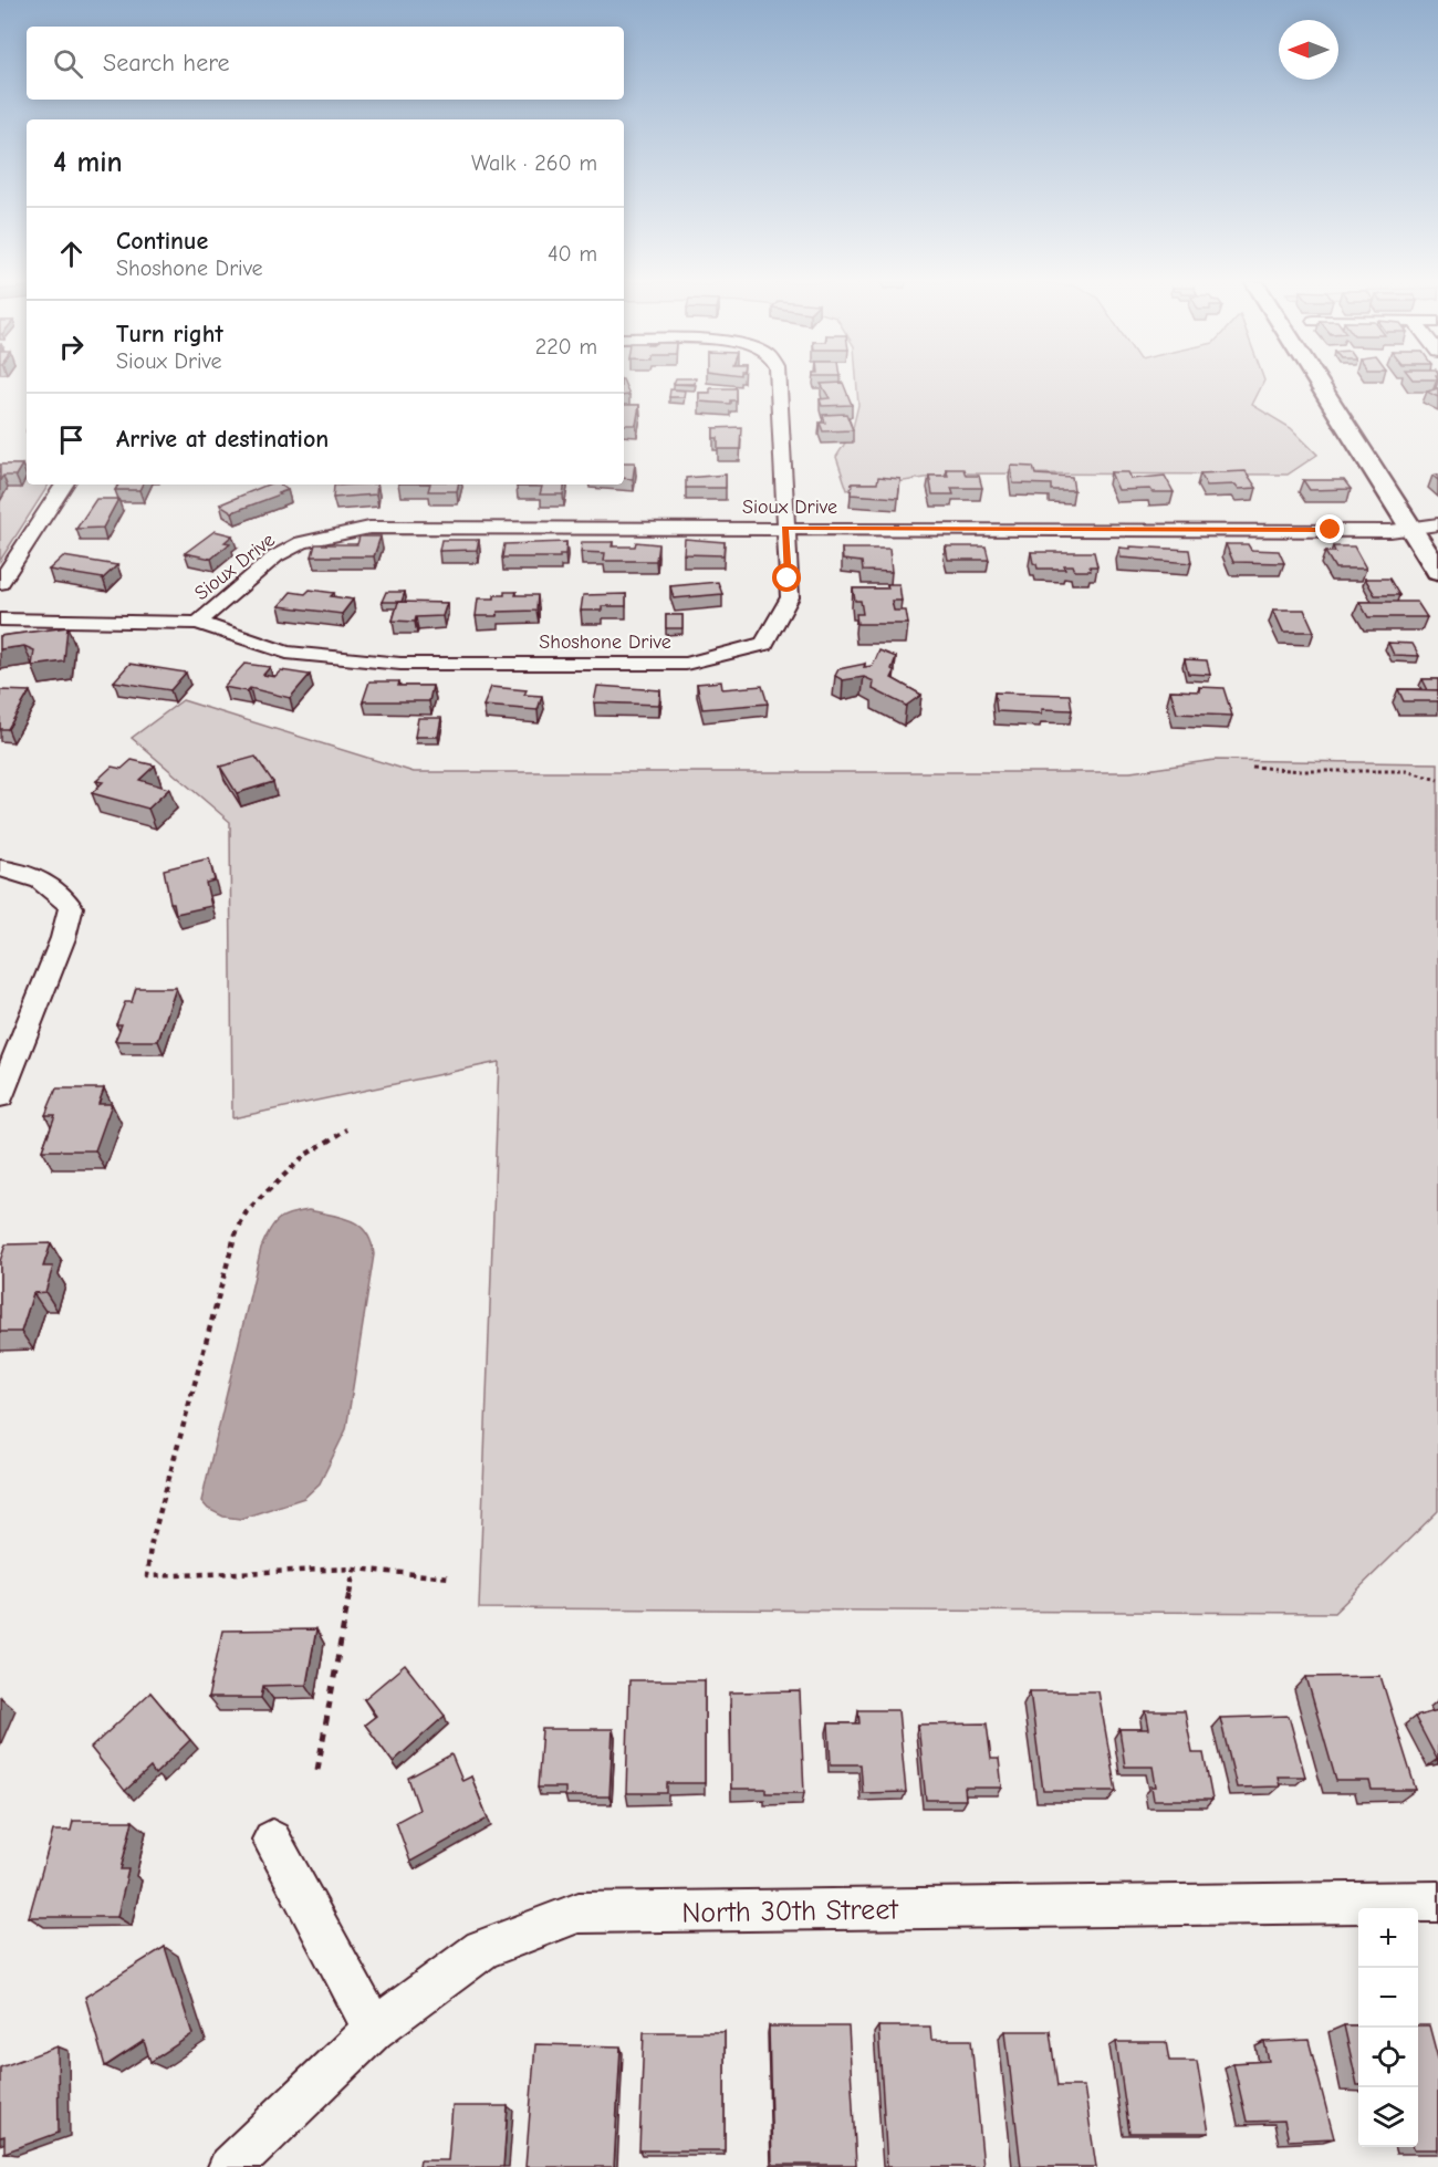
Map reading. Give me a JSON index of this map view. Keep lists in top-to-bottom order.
{
  "streets": {
    "street": ["Sioux Drive", "Shoshone Drive", "North 30th Street"]
  },
  "crossings": [
    ["Sioux Drive", "Shoshone Drive"]
  ],
  "north": "left",
  "page": {
    "search": "Search here",
    "heading": ["4 min", "Walk · 260 m"],
    "list": [
      ["Continue", "Shoshone Drive", "40 m"],
      ["Turn right", "Sioux Drive", "220 m"],
      "Arrive at destination"
    ],
    "map_buttons": ["+", "−"]
  }
}
